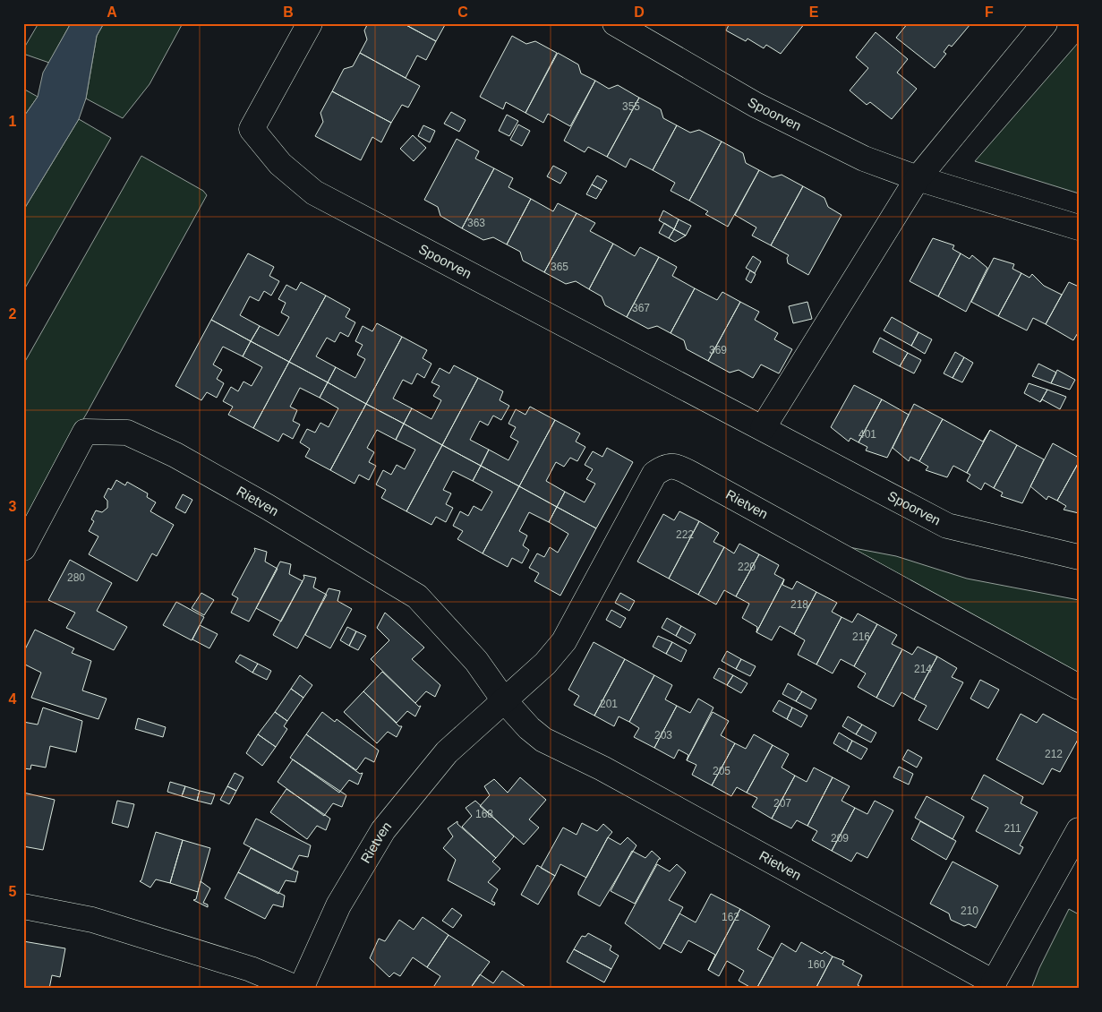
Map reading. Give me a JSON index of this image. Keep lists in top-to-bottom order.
{
  "streets": {
    "street": ["Spoorven", "Rietven"]
  },
  "house_numbers": [
    "355",
    "363",
    "365",
    "367",
    "369",
    "401",
    "222",
    "220",
    "280",
    "218",
    "216",
    "214",
    "201",
    "203",
    "212",
    "205",
    "207",
    "168",
    "211",
    "209",
    "210",
    "162",
    "160"
  ],
  "grid": {
    "columns": [
      "A",
      "B",
      "C",
      "D",
      "E",
      "F"
    ],
    "rows": [
      "1",
      "2",
      "3",
      "4",
      "5"
    ]
  }
}
